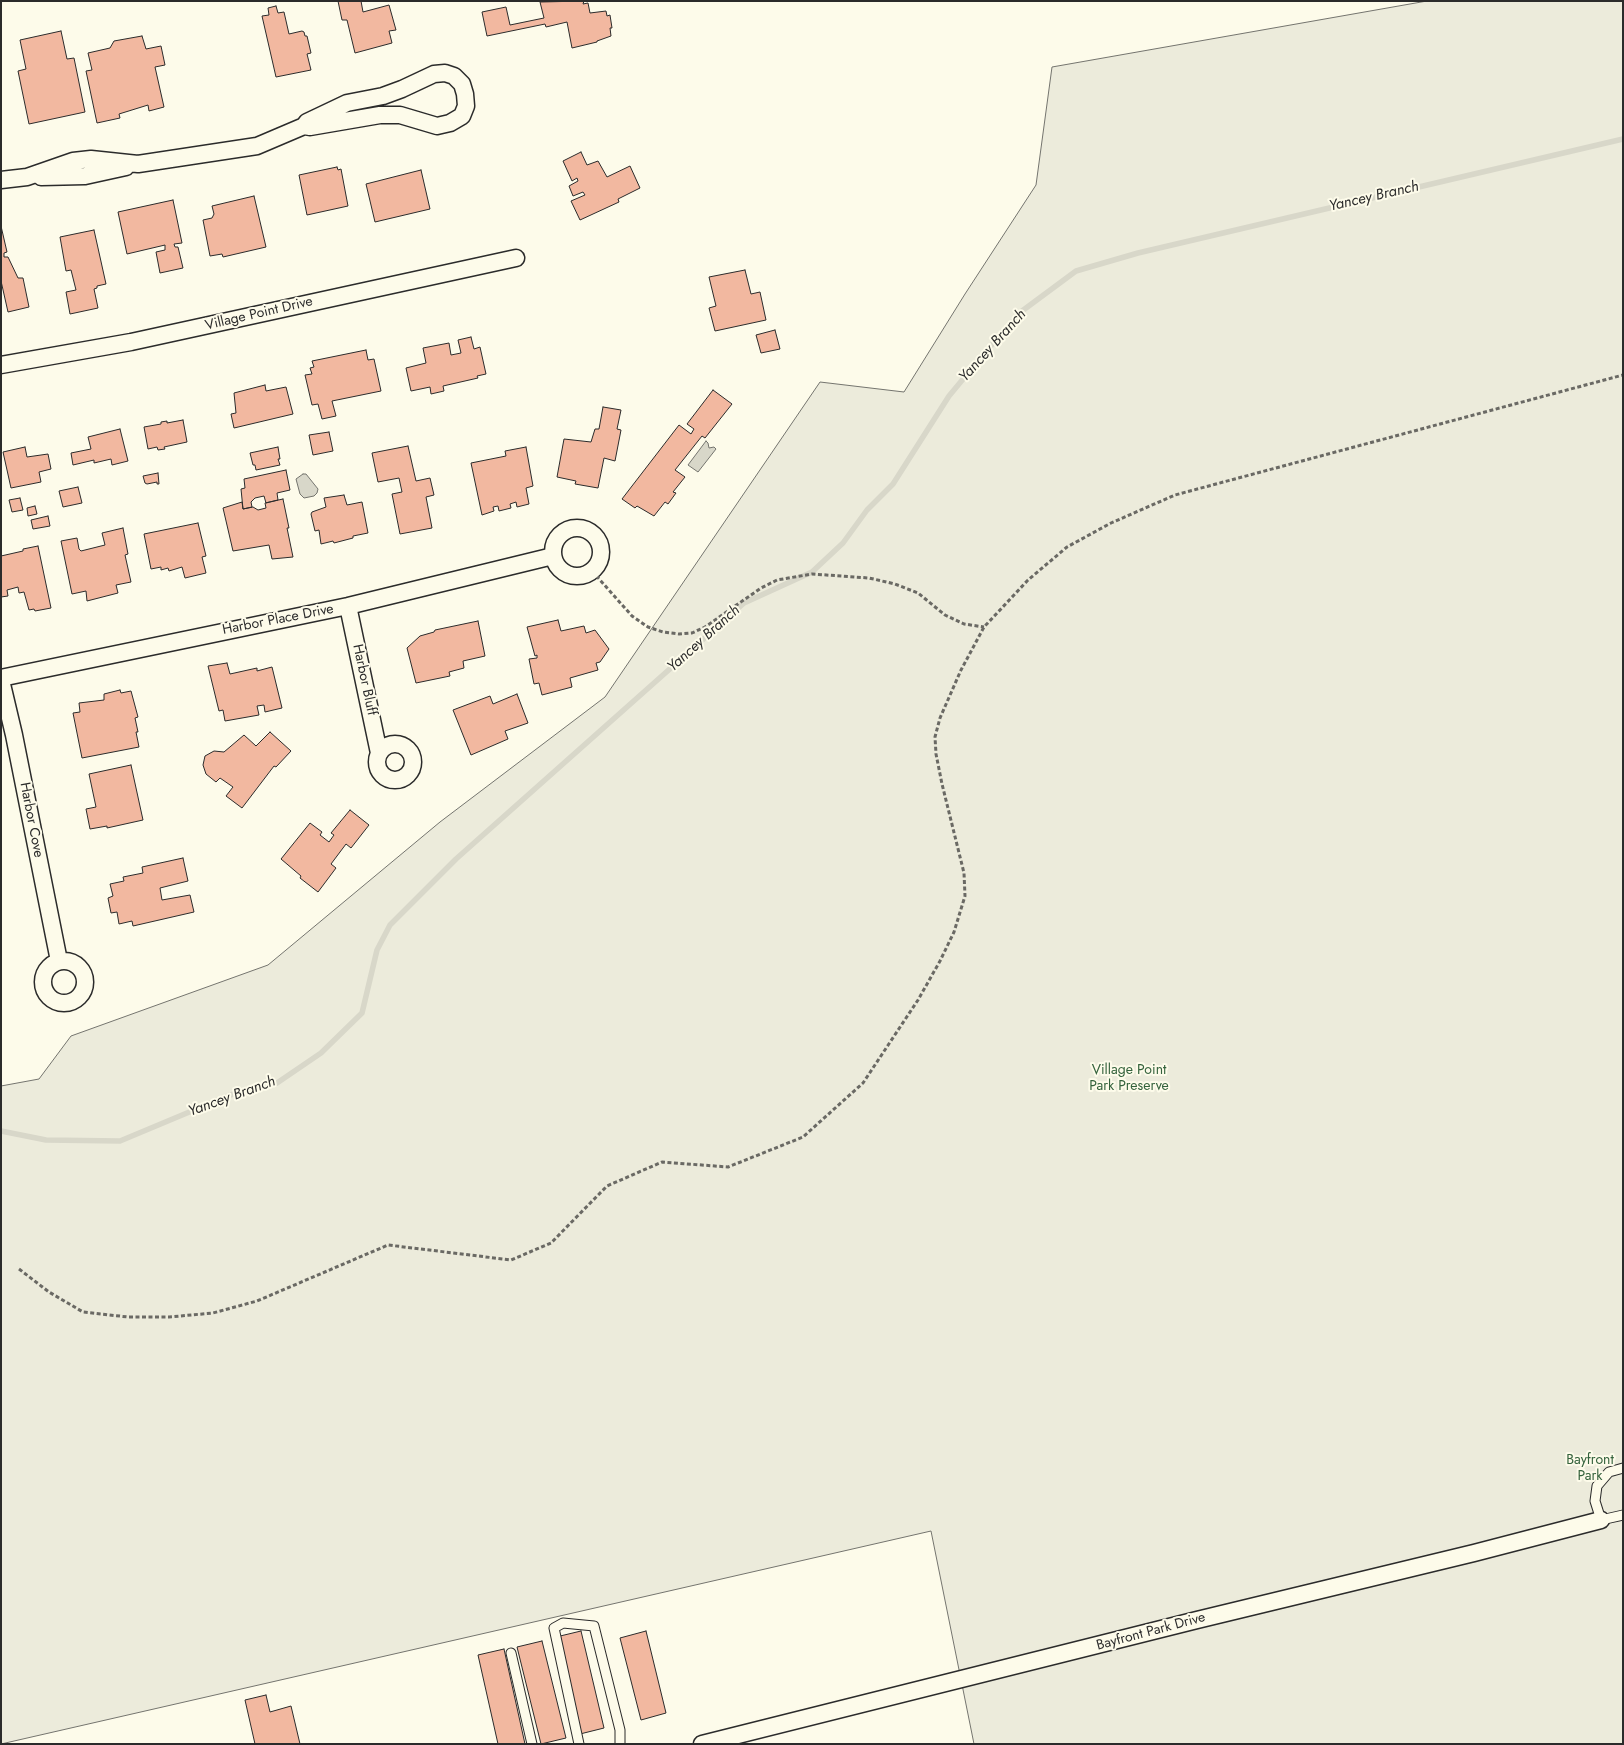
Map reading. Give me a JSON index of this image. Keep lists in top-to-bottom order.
{
  "streets": {
    "street": [
      "Village Point Drive",
      "Harbor Place Drive",
      "Harbor Bluff",
      "Harbor Cove",
      "Bayfront Park Drive"
    ]
  },
  "crossings": [
    ["Harbor Place Drive", "Harbor Bluff"],
    ["Harbor Place Drive", "Harbor Cove"]
  ],
  "water": ["Yancey Branch"],
  "parks": ["Village Point Park Preserve", "Bayfront Park"]
}
